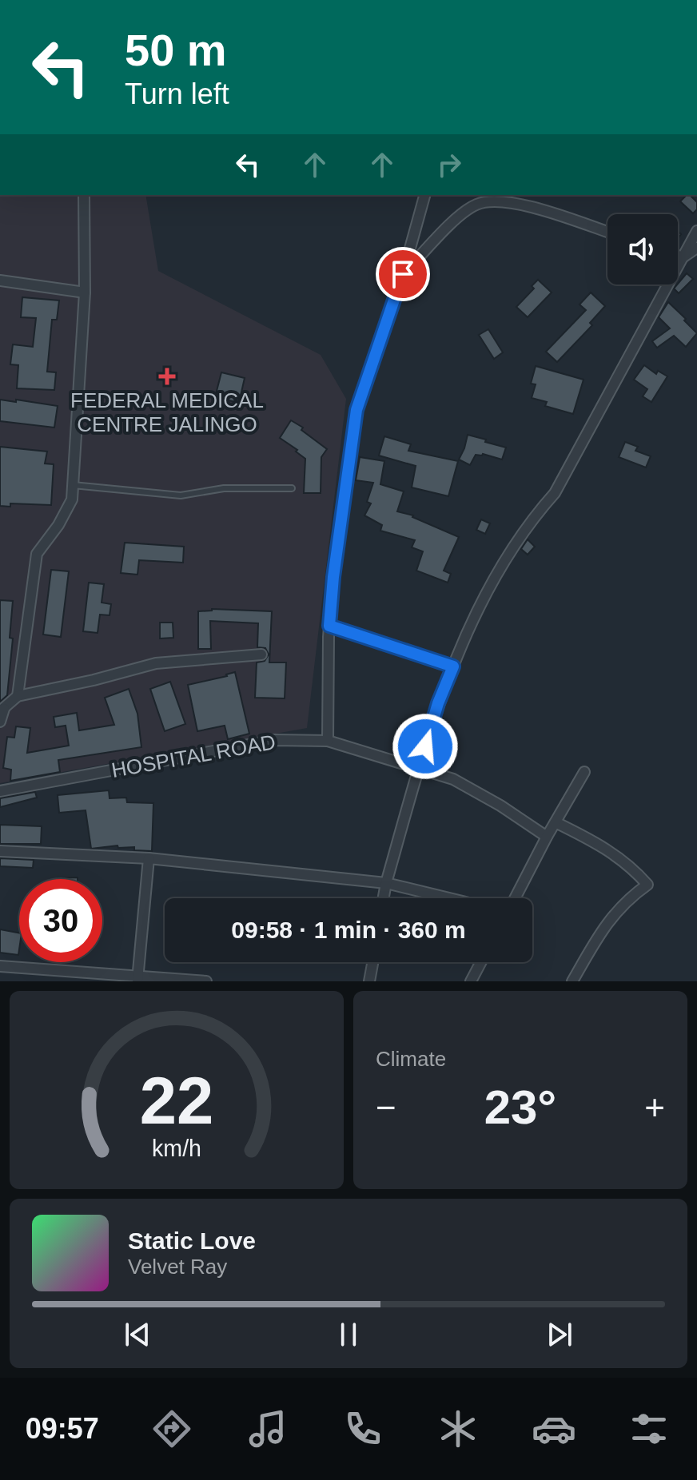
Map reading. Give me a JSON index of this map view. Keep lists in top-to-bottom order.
{
  "streets": {
    "street": ["HOSPITAL ROAD"]
  },
  "places": {
    "health": ["FEDERAL MEDICAL CENTRE JALINGO"]
  },
  "page": {
    "turn": ["50 m", "Turn left"],
    "limit": "30",
    "trip": "09:58 · 1 min · 360 m",
    "tile": "Climate",
    "heat": ["−", "23°", "+"],
    "song": ["Static Love", "Velvet Ray"],
    "tabs": "09:57",
    "gauge": ["22", "km/h"]
  }
}
